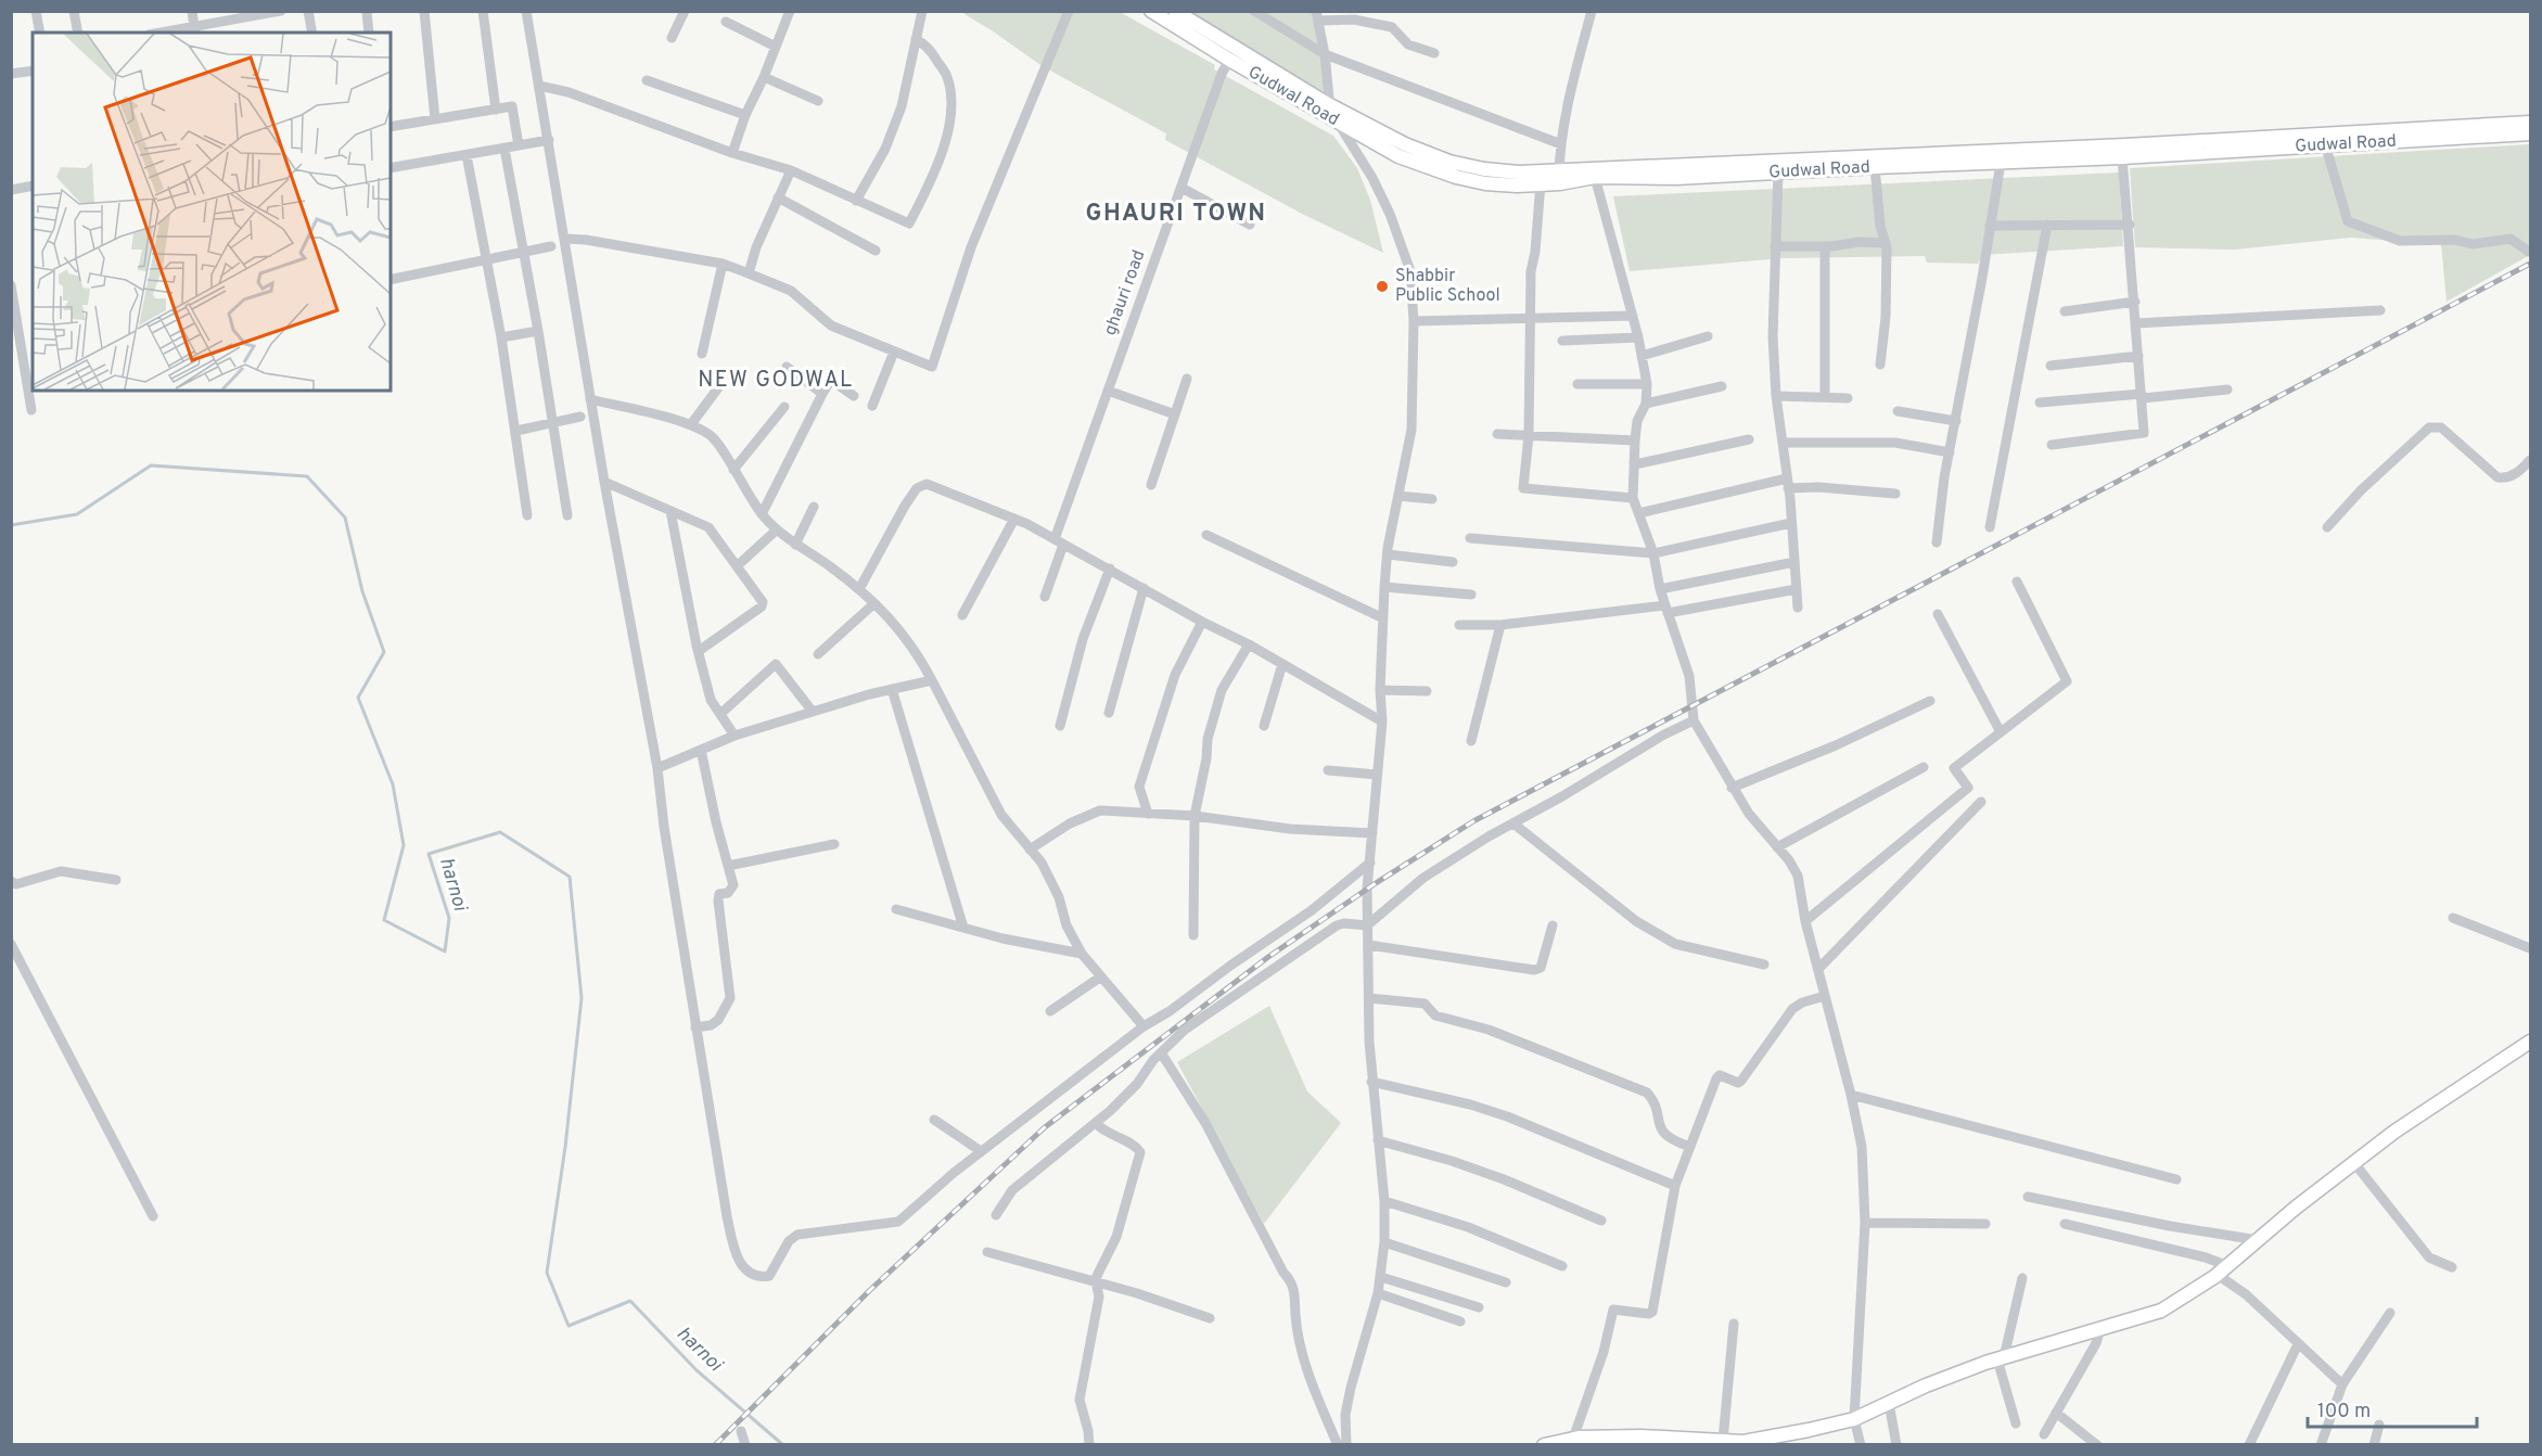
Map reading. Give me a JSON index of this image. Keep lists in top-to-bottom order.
{
  "streets": {
    "main road": ["Gudwal Road"],
    "street": ["ghauri road"]
  },
  "crossings": [
    ["Gudwal Road", "ghauri road"]
  ],
  "districts": ["GHAURI TOWN", "NEW GODWAL"],
  "water": ["harnoi"],
  "places": ["Shabbir Public School"],
  "scale_bar": "100 m"
}
